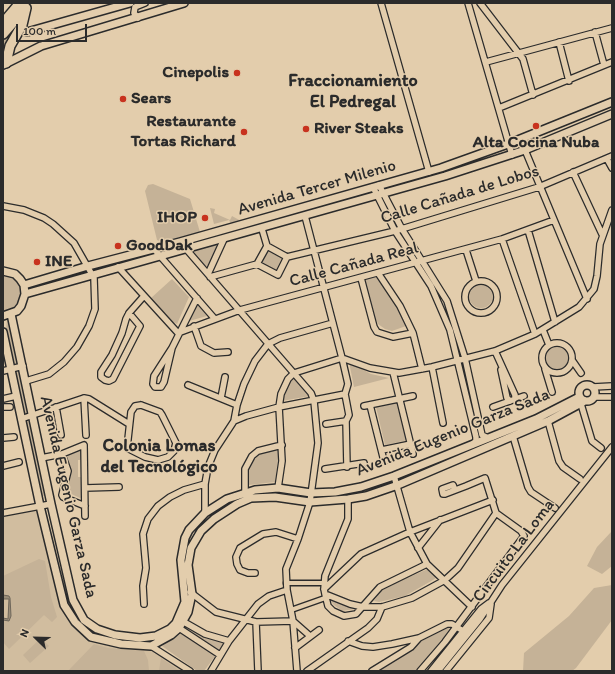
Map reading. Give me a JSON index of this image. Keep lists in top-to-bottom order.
{
  "streets": {
    "street": [
      "Avenida Tercer Milenio",
      "Calle Cañada de Lobos",
      "Calle Cañada Real",
      "Avenida Eugenio Garza Sada",
      "Circuito La Loma"
    ]
  },
  "districts": ["Fraccionamiento El Pedregal", "Colonia Lomas del Tecnológico"],
  "places": [
    "Cinepolis",
    "Sears",
    "Alta Cocina Nuba",
    "River Steaks",
    "Restaurante Tortas Richard",
    "IHOP",
    "GoodDak",
    "INE"
  ],
  "scale_bar": "100 m",
  "north": "top left"
}
